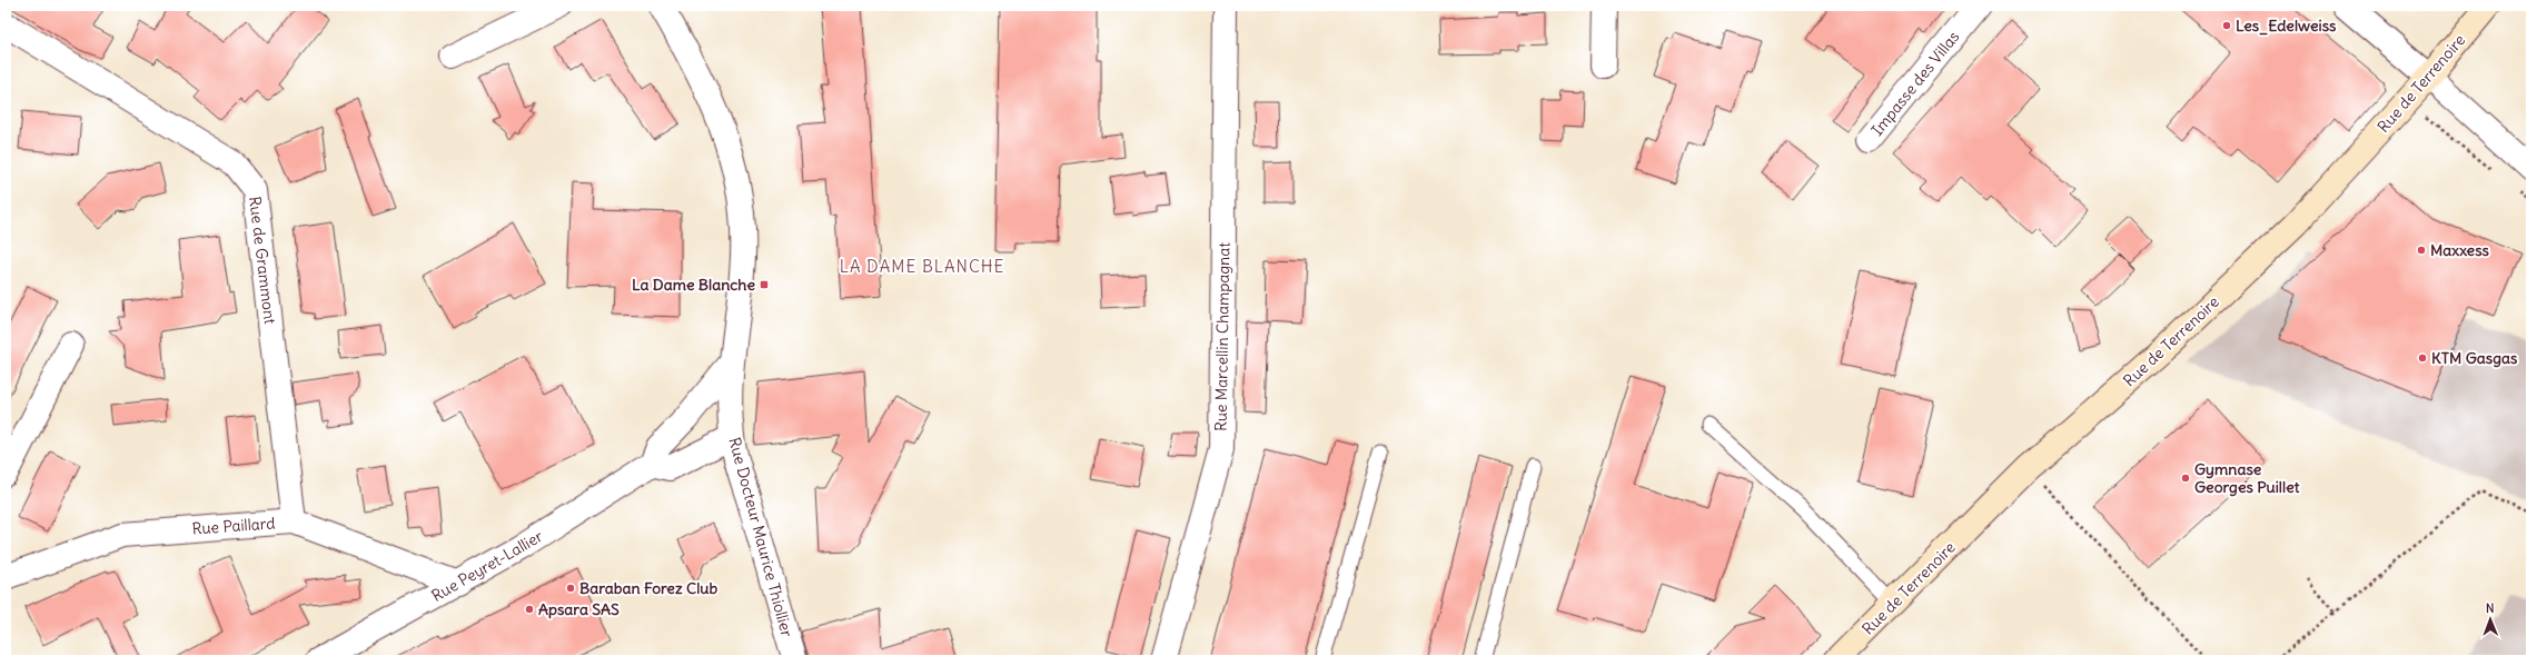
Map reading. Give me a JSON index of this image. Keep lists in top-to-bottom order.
{
  "streets": {
    "street": [
      "Impasse des Villas",
      "Rue de Terrenoire",
      "Rue de Grammont",
      "Rue Marcellin Champagnat",
      "Rue Paillard",
      "Rue Docteur Maurice Thiollier",
      "Rue Peyret-Lallier"
    ]
  },
  "crossings": [
    ["Rue de Grammont", "Rue Paillard"],
    ["Rue Paillard", "Rue Peyret-Lallier"]
  ],
  "districts": ["LA DAME BLANCHE"],
  "places": {
    "other": [
      "Les_Edelweiss",
      "Maxxess",
      "KTM Gasgas",
      "Gymnase Georges Puillet",
      "Baraban Forez Club",
      "Apsara SAS"
    ],
    "transit": ["La Dame Blanche"]
  },
  "north": "top"
}
